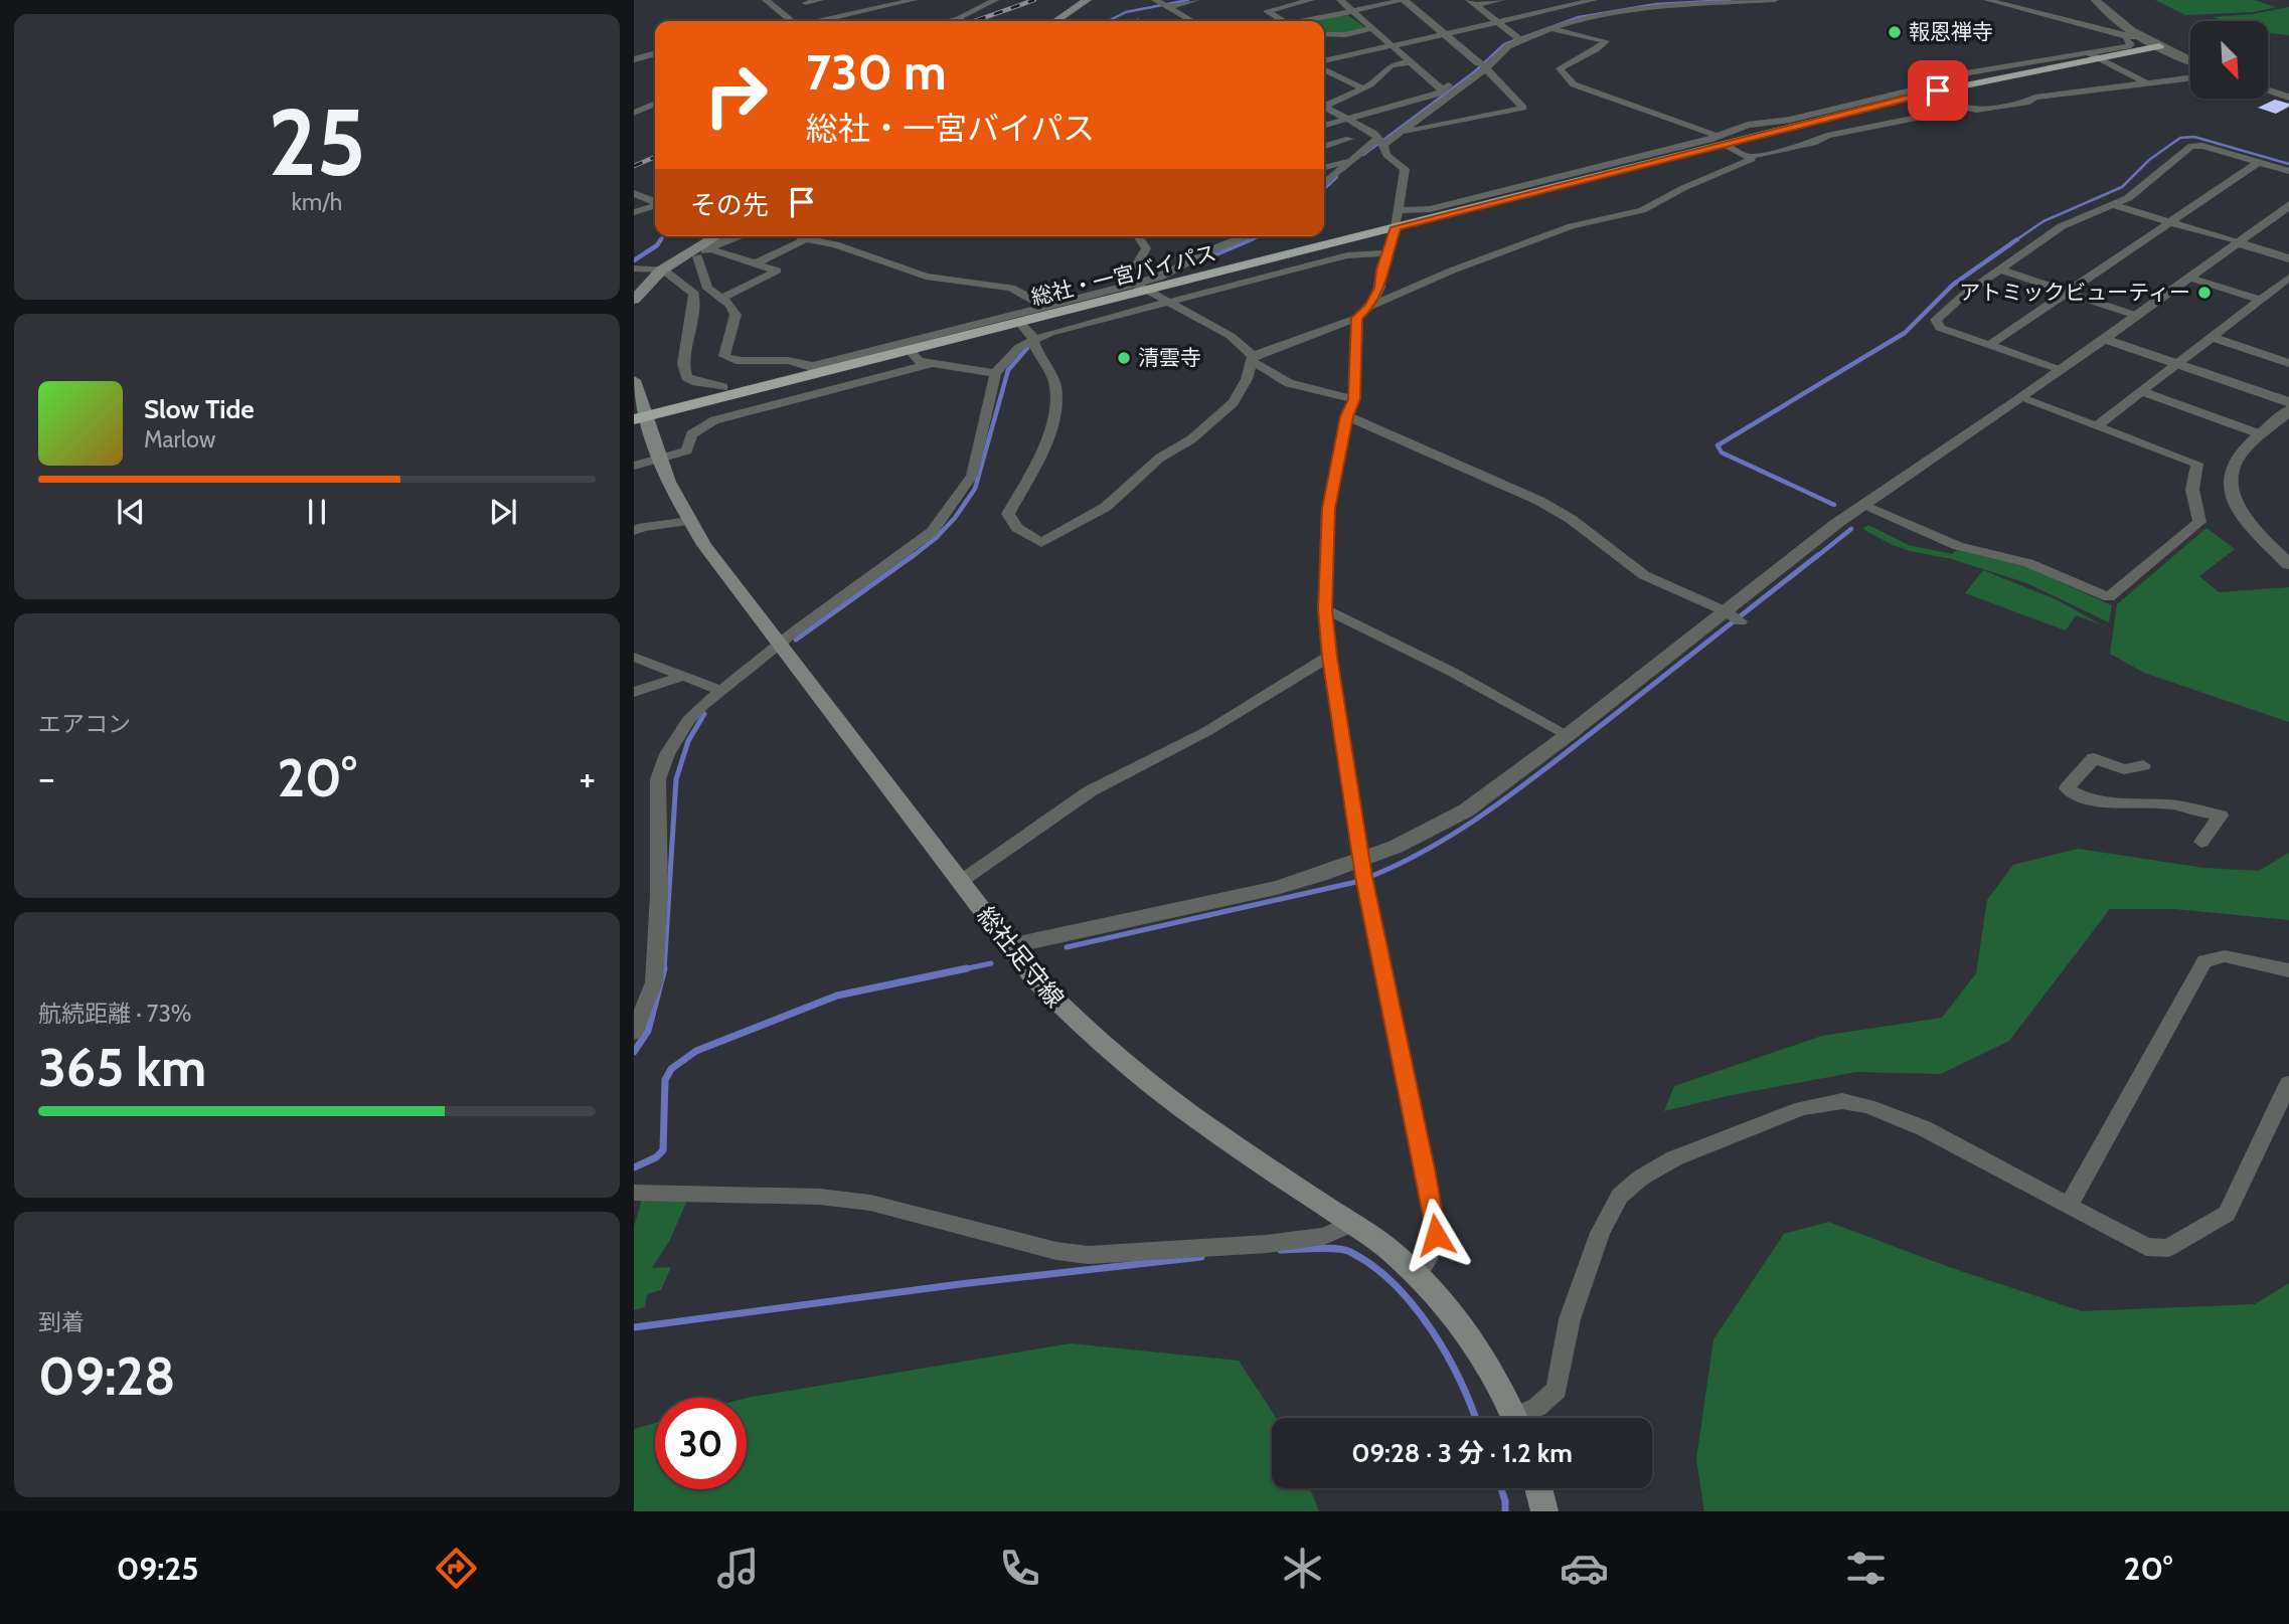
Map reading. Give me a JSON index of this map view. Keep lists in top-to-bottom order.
{
  "streets": {
    "highway": ["総社・一宮バイパス"],
    "main road": ["総社足守線"]
  },
  "crossings": [
    ["総社・一宮バイパス", "総社足守線"]
  ],
  "places": ["報恩禅寺", "アトミックビューティー", "清雲寺"],
  "north": "bottom right",
  "page": {
    "tile": [
      ["25", "km/h"],
      "エアコン",
      ["航続距離 · 73%", "365 km"],
      ["到着", "09:28"]
    ],
    "turn": ["730 m", "総社・一宮バイパス"],
    "then": "その先",
    "song": ["Slow Tide", "Marlow"],
    "heat": ["−", "20°", "+"],
    "limit": "30",
    "trip": "09:28 · 3 分 · 1.2 km",
    "tabs": ["09:25", "20°"]
  }
}
